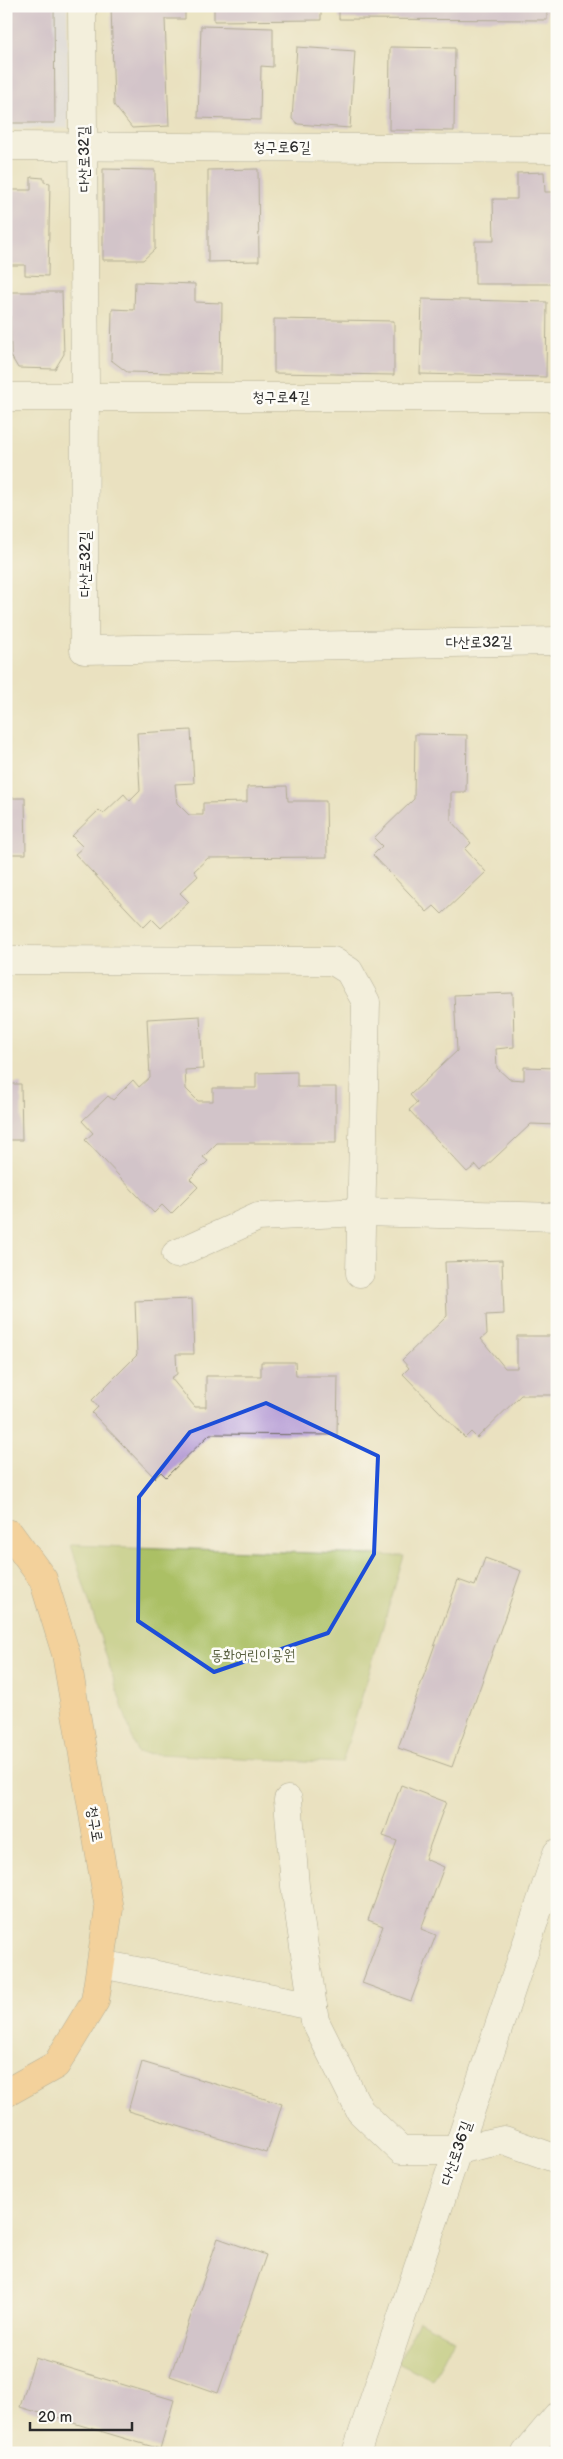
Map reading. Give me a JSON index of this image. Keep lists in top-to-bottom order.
{
  "streets": {
    "main road": ["청구로"],
    "street": [
      "청구로6길",
      "다산로32길",
      "청구로4길",
      "다산로36길"
    ]
  },
  "crossings": [
    ["청구로6길", "다산로32길"],
    ["다산로32길", "청구로4길"]
  ],
  "parks": ["동화어린이공원"],
  "scale_bar": "20 m"
}
